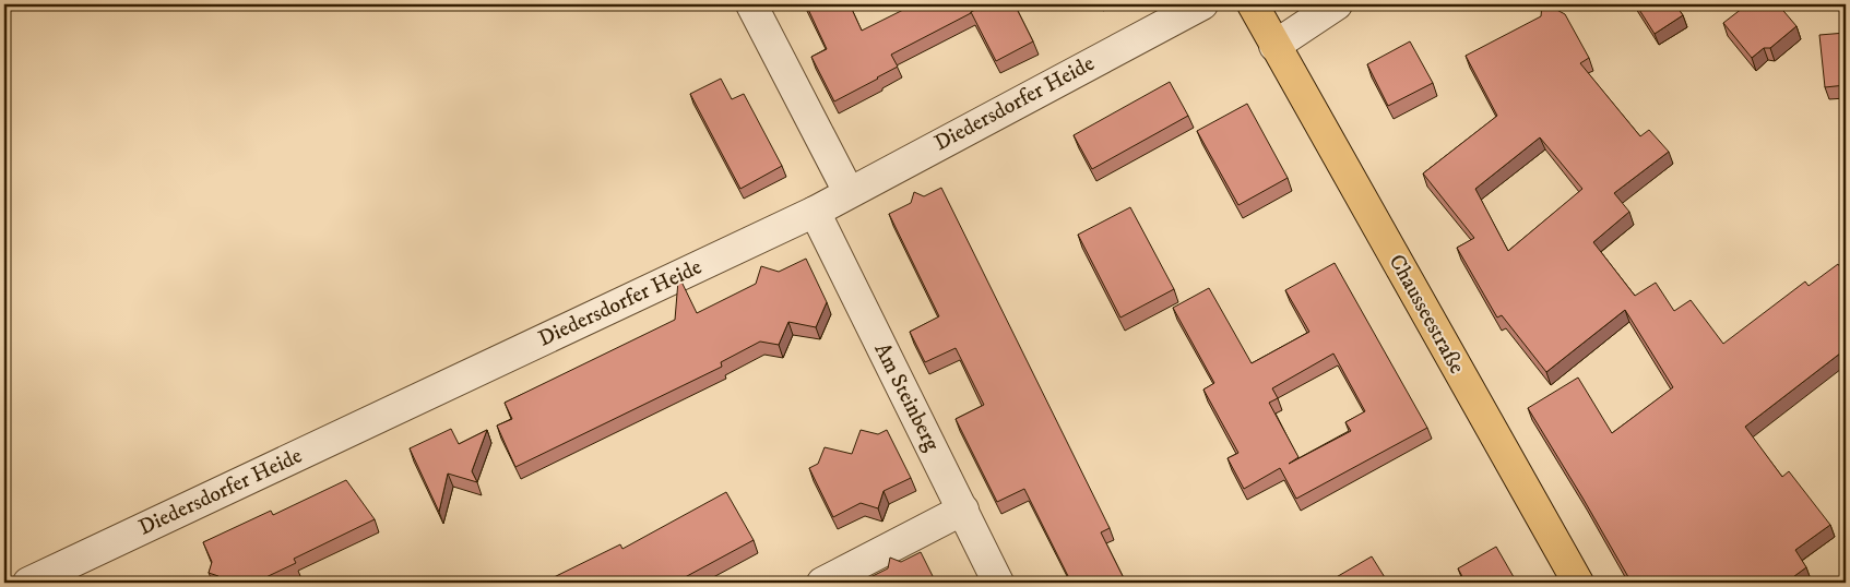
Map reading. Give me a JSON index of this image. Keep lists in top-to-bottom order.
{
  "streets": {
    "main road": ["Chausseestraße"],
    "street": ["Diedersdorfer Heide", "Am Steinberg"]
  },
  "crossings": [
    ["Diedersdorfer Heide", "Am Steinberg"]
  ]
}
